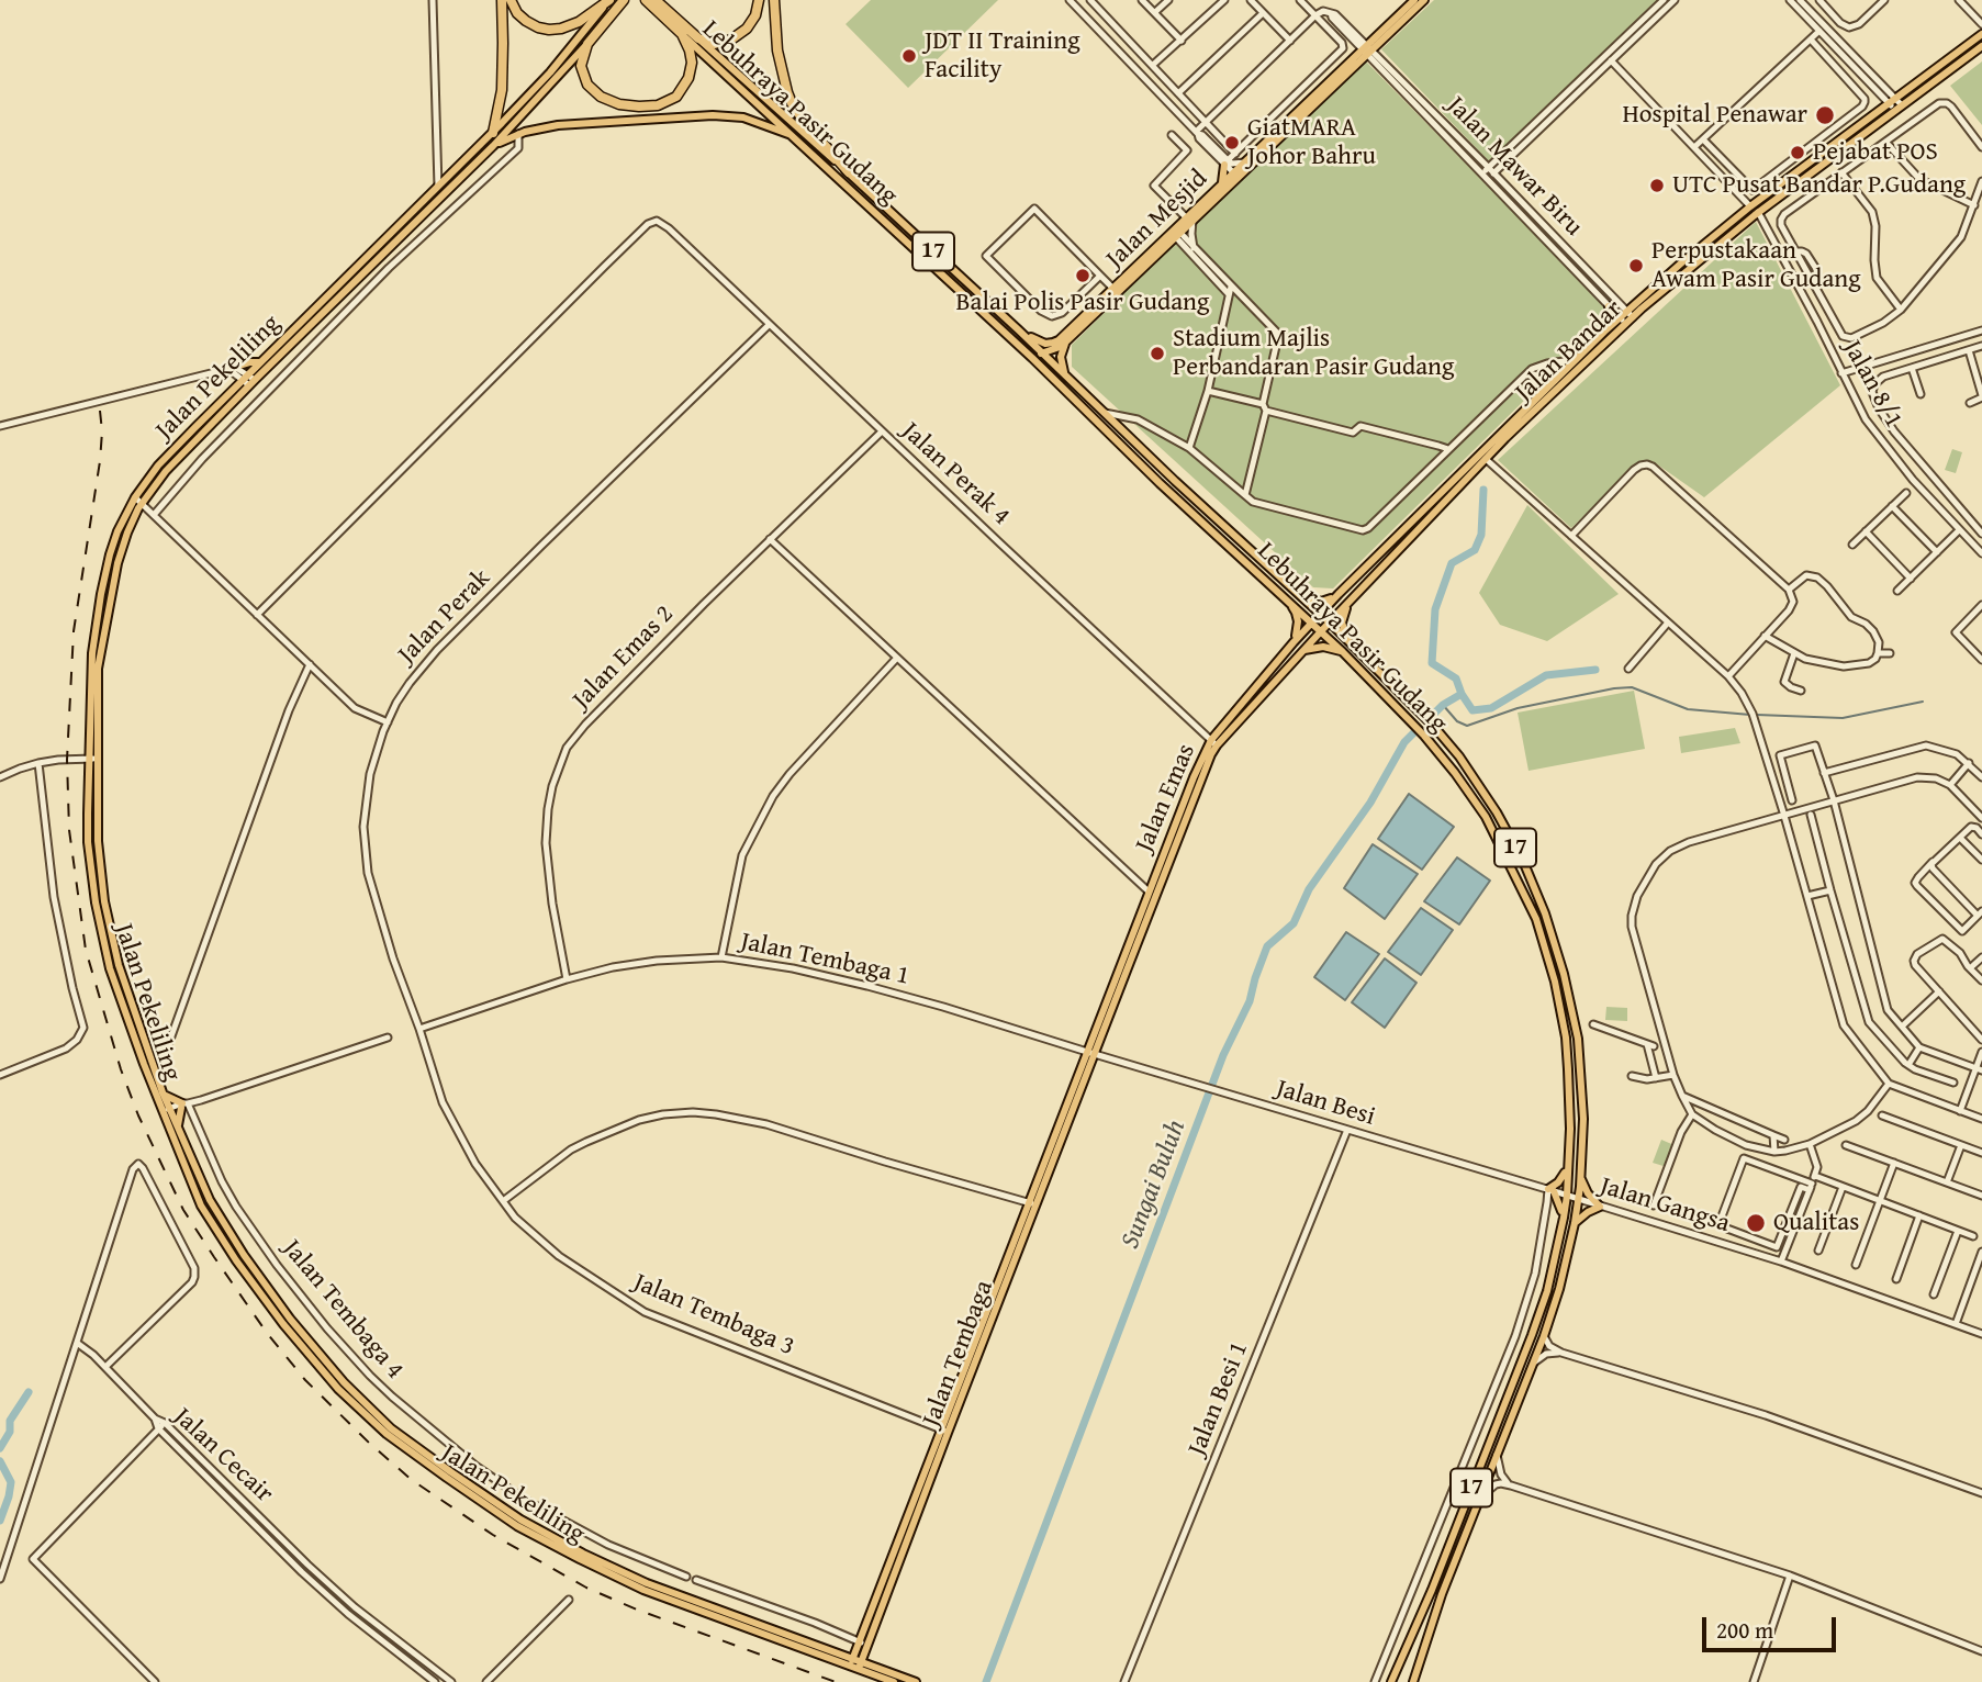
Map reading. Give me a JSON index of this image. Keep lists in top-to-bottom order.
{
  "streets": {
    "highway": ["Lebuhraya Pasir Gudang", "17"],
    "main road": [
      "Jalan Mesjid",
      "Jalan Bandar",
      "Jalan Pekeliling",
      "Jalan Emas",
      "Jalan Tembaga"
    ],
    "street": [
      "Jalan Mawar Biru",
      "Jalan 8/1",
      "Jalan Perak 4",
      "Jalan Perak",
      "Jalan Emas 2",
      "Jalan Tembaga 1",
      "Jalan Besi",
      "Jalan Gangsa",
      "Jalan Tembaga 4",
      "Jalan Tembaga 3",
      "Jalan Besi 1",
      "Jalan Cecair"
    ]
  },
  "crossings": [
    ["Lebuhraya Pasir Gudang", "Jalan Mesjid"],
    ["Lebuhraya Pasir Gudang", "Jalan Bandar"],
    ["Lebuhraya Pasir Gudang", "Jalan Emas"],
    ["Lebuhraya Pasir Gudang", "Jalan Gangsa"],
    ["Jalan Mawar Biru", "Jalan Mesjid"],
    ["Jalan Mawar Biru", "Jalan Bandar"],
    ["Jalan Bandar", "Jalan 8/1"],
    ["Jalan Bandar", "Jalan Emas"],
    ["Jalan Pekeliling", "Jalan Tembaga"],
    ["Jalan Perak 4", "Jalan Perak"],
    ["Jalan Perak 4", "Jalan Emas 2"],
    ["Jalan Perak 4", "Jalan Emas"],
    ["Jalan Perak", "Jalan Tembaga 1"],
    ["Jalan Perak", "Jalan Tembaga 3"],
    ["Jalan Emas 2", "Jalan Tembaga 1"],
    ["Jalan Emas", "Jalan Tembaga 1"],
    ["Jalan Emas", "Jalan Besi"],
    ["Jalan Emas", "Jalan Tembaga"],
    ["Jalan Tembaga 1", "Jalan Besi"],
    ["Jalan Tembaga 1", "Jalan Tembaga 3"],
    ["Jalan Tembaga 1", "Jalan Tembaga"],
    ["Jalan Besi", "Jalan Gangsa"],
    ["Jalan Besi", "Jalan Tembaga"],
    ["Jalan Besi", "Jalan Besi 1"],
    ["Jalan Tembaga 3", "Jalan Tembaga"]
  ],
  "water": ["Sungai Buluh"],
  "places": [
    "JDT II Training Facility",
    "Hospital Penawar",
    "GiatMARA Johor Bahru",
    "Pejabat POS",
    "UTC Pusat Bandar P.Gudang",
    "Perpustakaan Awam Pasir Gudang",
    "Balai Polis Pasir Gudang",
    "Stadium Majlis Perbandaran Pasir Gudang",
    "Qualitas"
  ],
  "scale_bar": "200 m"
}
